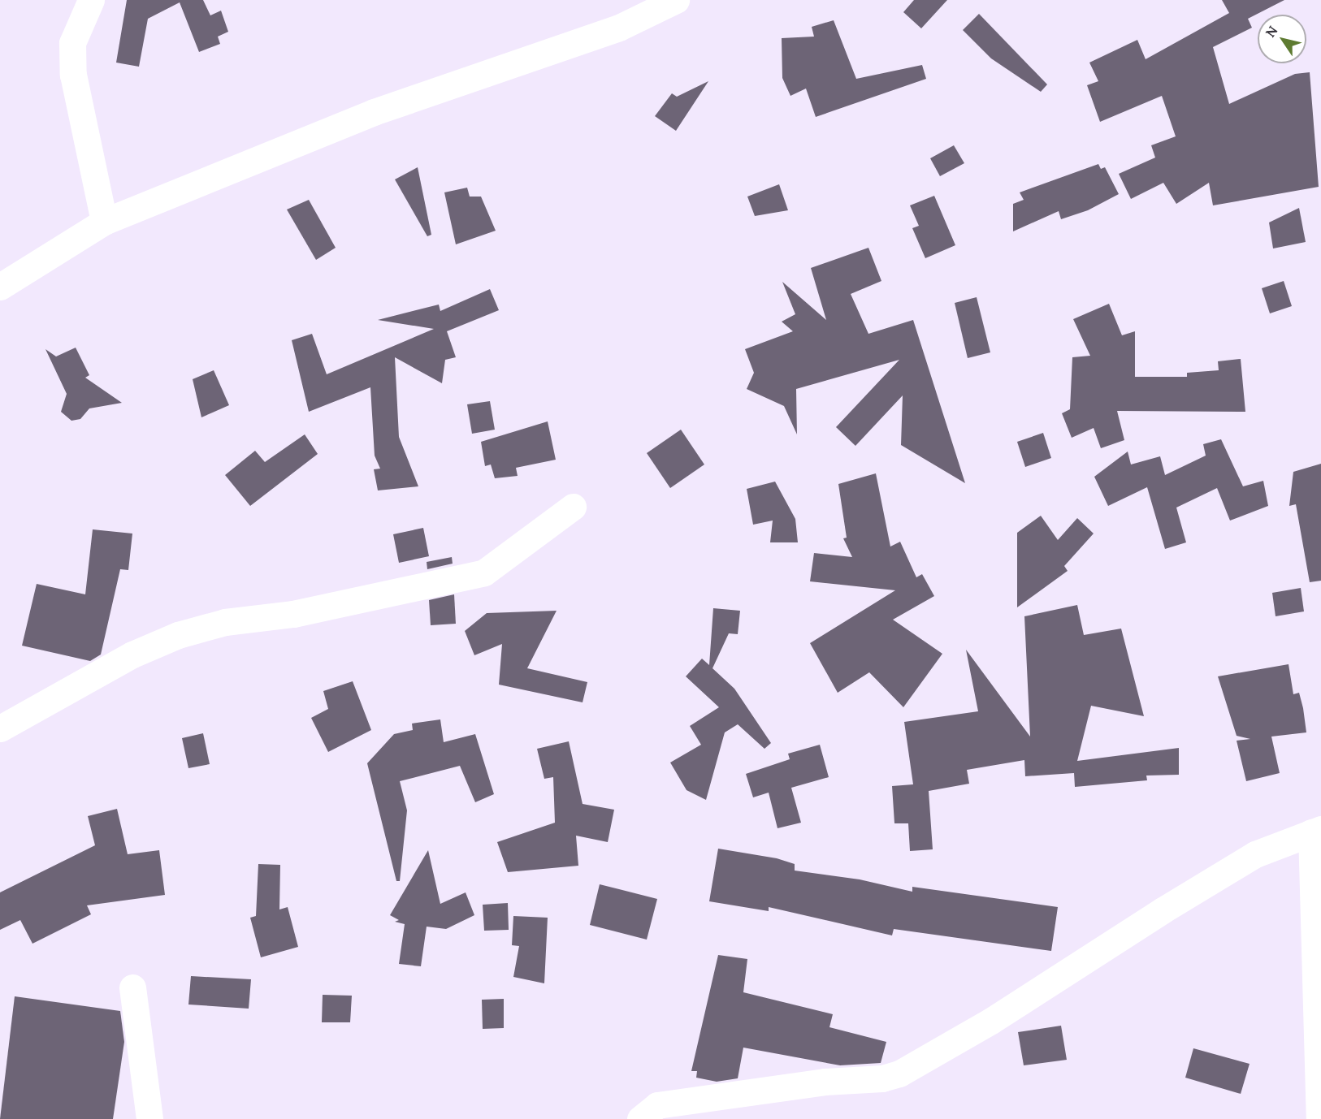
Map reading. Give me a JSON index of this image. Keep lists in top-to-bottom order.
{
  "north": "top left"
}
